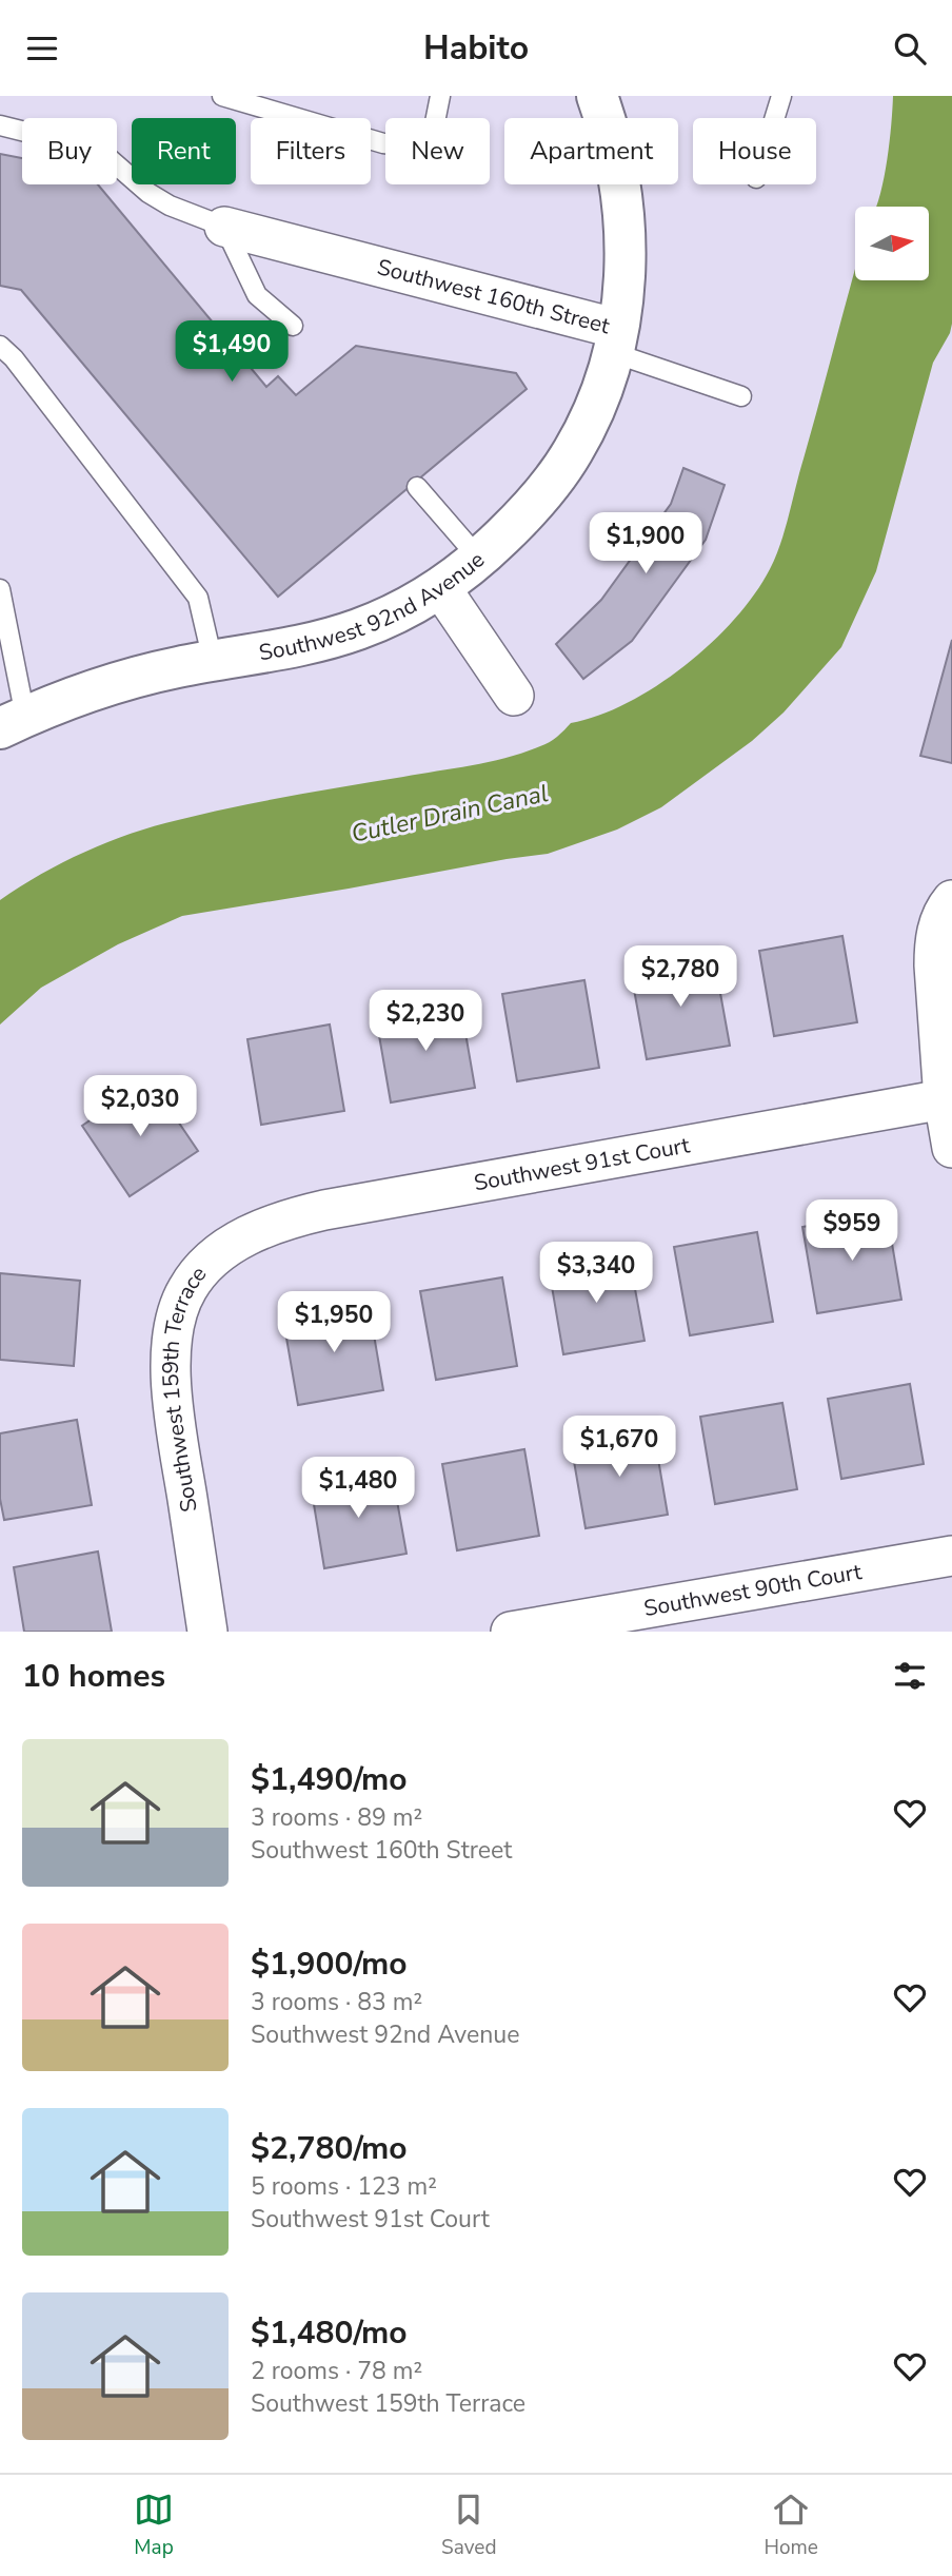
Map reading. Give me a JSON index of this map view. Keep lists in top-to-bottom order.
{
  "streets": {
    "street": [
      "Southwest 160th Street",
      "Southwest 92nd Avenue",
      "Southwest 91st Court",
      "Southwest 159th Terrace",
      "Southwest 90th Court"
    ]
  },
  "crossings": [
    ["Southwest 160th Street", "Southwest 92nd Avenue"],
    ["Southwest 91st Court", "Southwest 159th Terrace"]
  ],
  "water": ["Cutler Drain Canal"],
  "north": "right",
  "page": {
    "header": "Habito",
    "chip": [
      "Buy",
      "Rent",
      "Filters",
      "New",
      "Apartment",
      "House"
    ],
    "price": [
      "$1,490",
      "$1,900",
      "$2,780",
      "$2,230",
      "$2,030",
      "$959",
      "$3,340",
      "$1,950",
      "$1,670",
      "$1,480"
    ],
    "heading": "10 homes",
    "list": [
      {
        "name": "$1,490/mo",
        "note": "3 rooms · 89 m² · Southwest 160th Street"
      },
      {
        "name": "$1,900/mo",
        "note": "3 rooms · 83 m² · Southwest 92nd Avenue"
      },
      {
        "name": "$2,780/mo",
        "note": "5 rooms · 123 m² · Southwest 91st Court"
      },
      {
        "name": "$1,480/mo",
        "note": "2 rooms · 78 m² · Southwest 159th Terrace"
      }
    ],
    "tabs": ["Map", "Saved", "Home"]
  }
}
